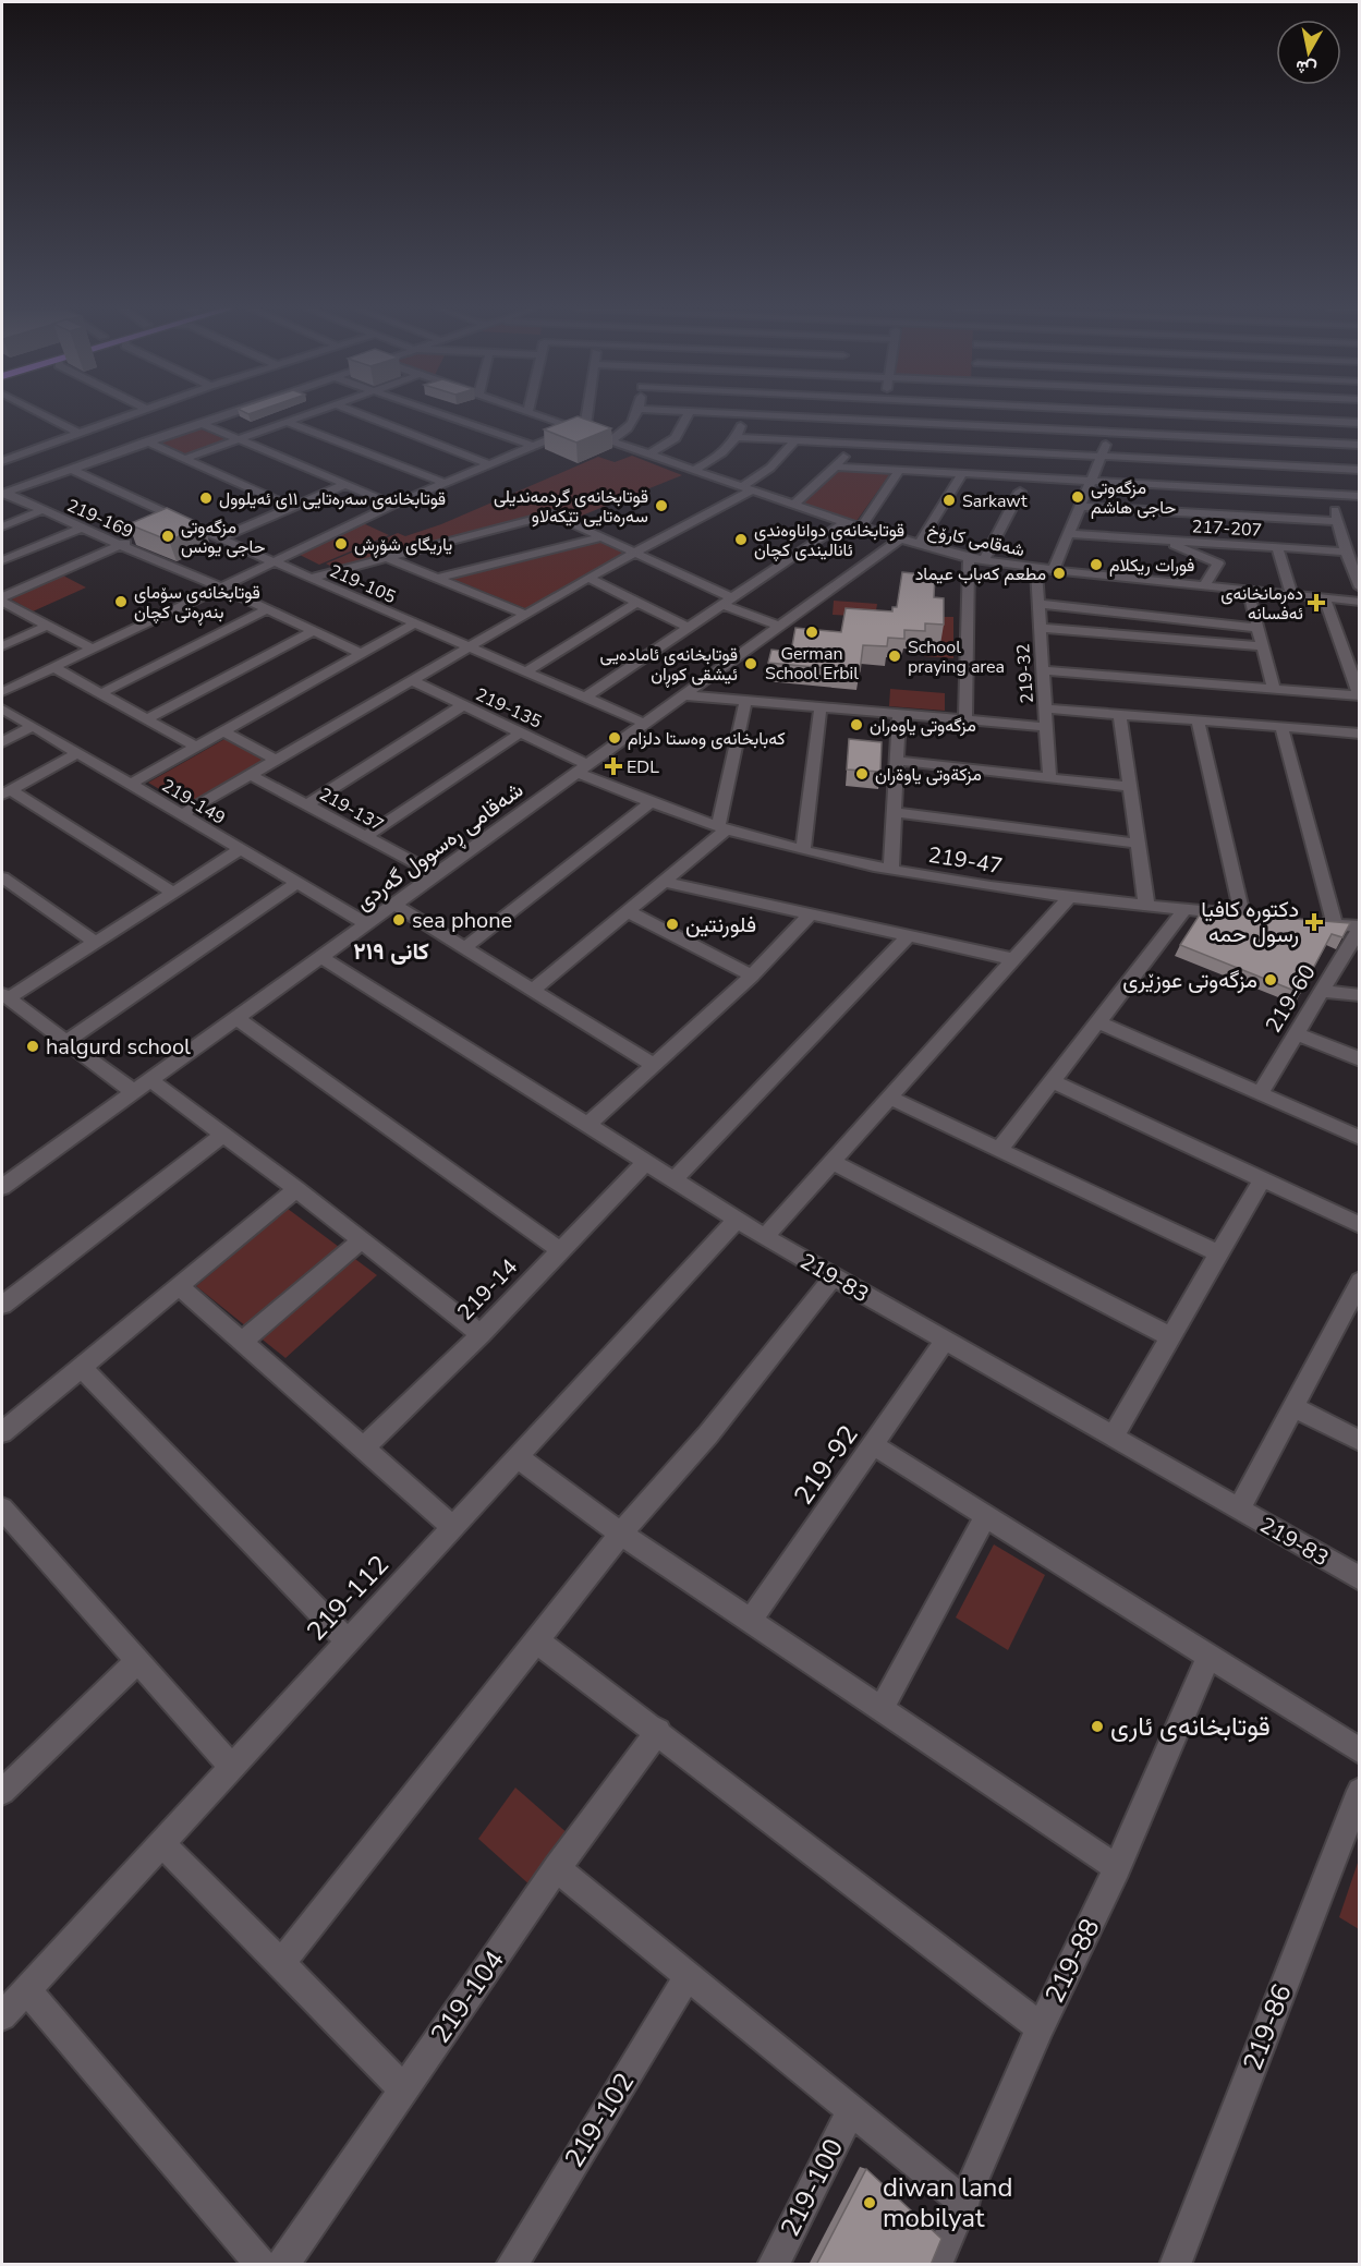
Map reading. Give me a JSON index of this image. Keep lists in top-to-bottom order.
{
  "streets": {
    "street": [
      "219-169",
      "217-207",
      "شەقامی کارۆخ",
      "219-105",
      "219-32",
      "219-135",
      "219-149",
      "219-137",
      "شەقامی ڕەسوول گەردی",
      "219-47",
      "219-60",
      "219-83",
      "219-14",
      "219-92",
      "219-112",
      "219-88",
      "219-104",
      "219-86",
      "219-102",
      "219-100"
    ]
  },
  "crossings": [
    ["شەقامی کارۆخ", "219-32"],
    ["شەقامی کارۆخ", "شەقامی ڕەسوول گەردی"],
    ["219-105", "شەقامی ڕەسوول گەردی"],
    ["219-135", "شەقامی ڕەسوول گەردی"],
    ["219-135", "219-47"],
    ["219-149", "شەقامی ڕەسوول گەردی"],
    ["219-137", "شەقامی ڕەسوول گەردی"],
    ["شەقامی ڕەسوول گەردی", "219-47"],
    ["شەقامی ڕەسوول گەردی", "219-83"],
    ["219-83", "219-14"],
    ["219-83", "219-92"],
    ["219-83", "219-112"]
  ],
  "districts": ["کانی ٢١٩"],
  "places": {
    "other": [
      "مزگەوتی حاجی هاشم",
      "قوتابخانەی سەرەتایی ١١ی ئەیلوول",
      "Sarkawt",
      "قوتابخانەی گردمەندیلی سەرەتایی تێكەلاو",
      "مزگەوتی حاجی یونس",
      "قوتابخانەی دواناوەندی ئانالیندی كچان",
      "یاریگای شۆڕش",
      "فورات ريکلام",
      "مطعم کەباب عیماد",
      "قوتابخانەی سۆمای بنەڕەتی کچان",
      "German School Erbil",
      "School praying area",
      "قوتابخانەی ئامادەیی ئیشقی کوڕان",
      "مزگەوتی یاوەران",
      "كەبابخانەی وەستا دلزام",
      "مزكةوتى ياوةران",
      "sea phone",
      "فلورنتين",
      "مزگه‌وتی عوزێری",
      "halgurd school",
      "قوتابخانەی ئاری",
      "diwan land mobilyat"
    ],
    "health": ["دەرمانخانەی ئەفسانە", "EDL", "دکتورە کافیا رسول حمە"]
  },
  "north": "bottom"
}
